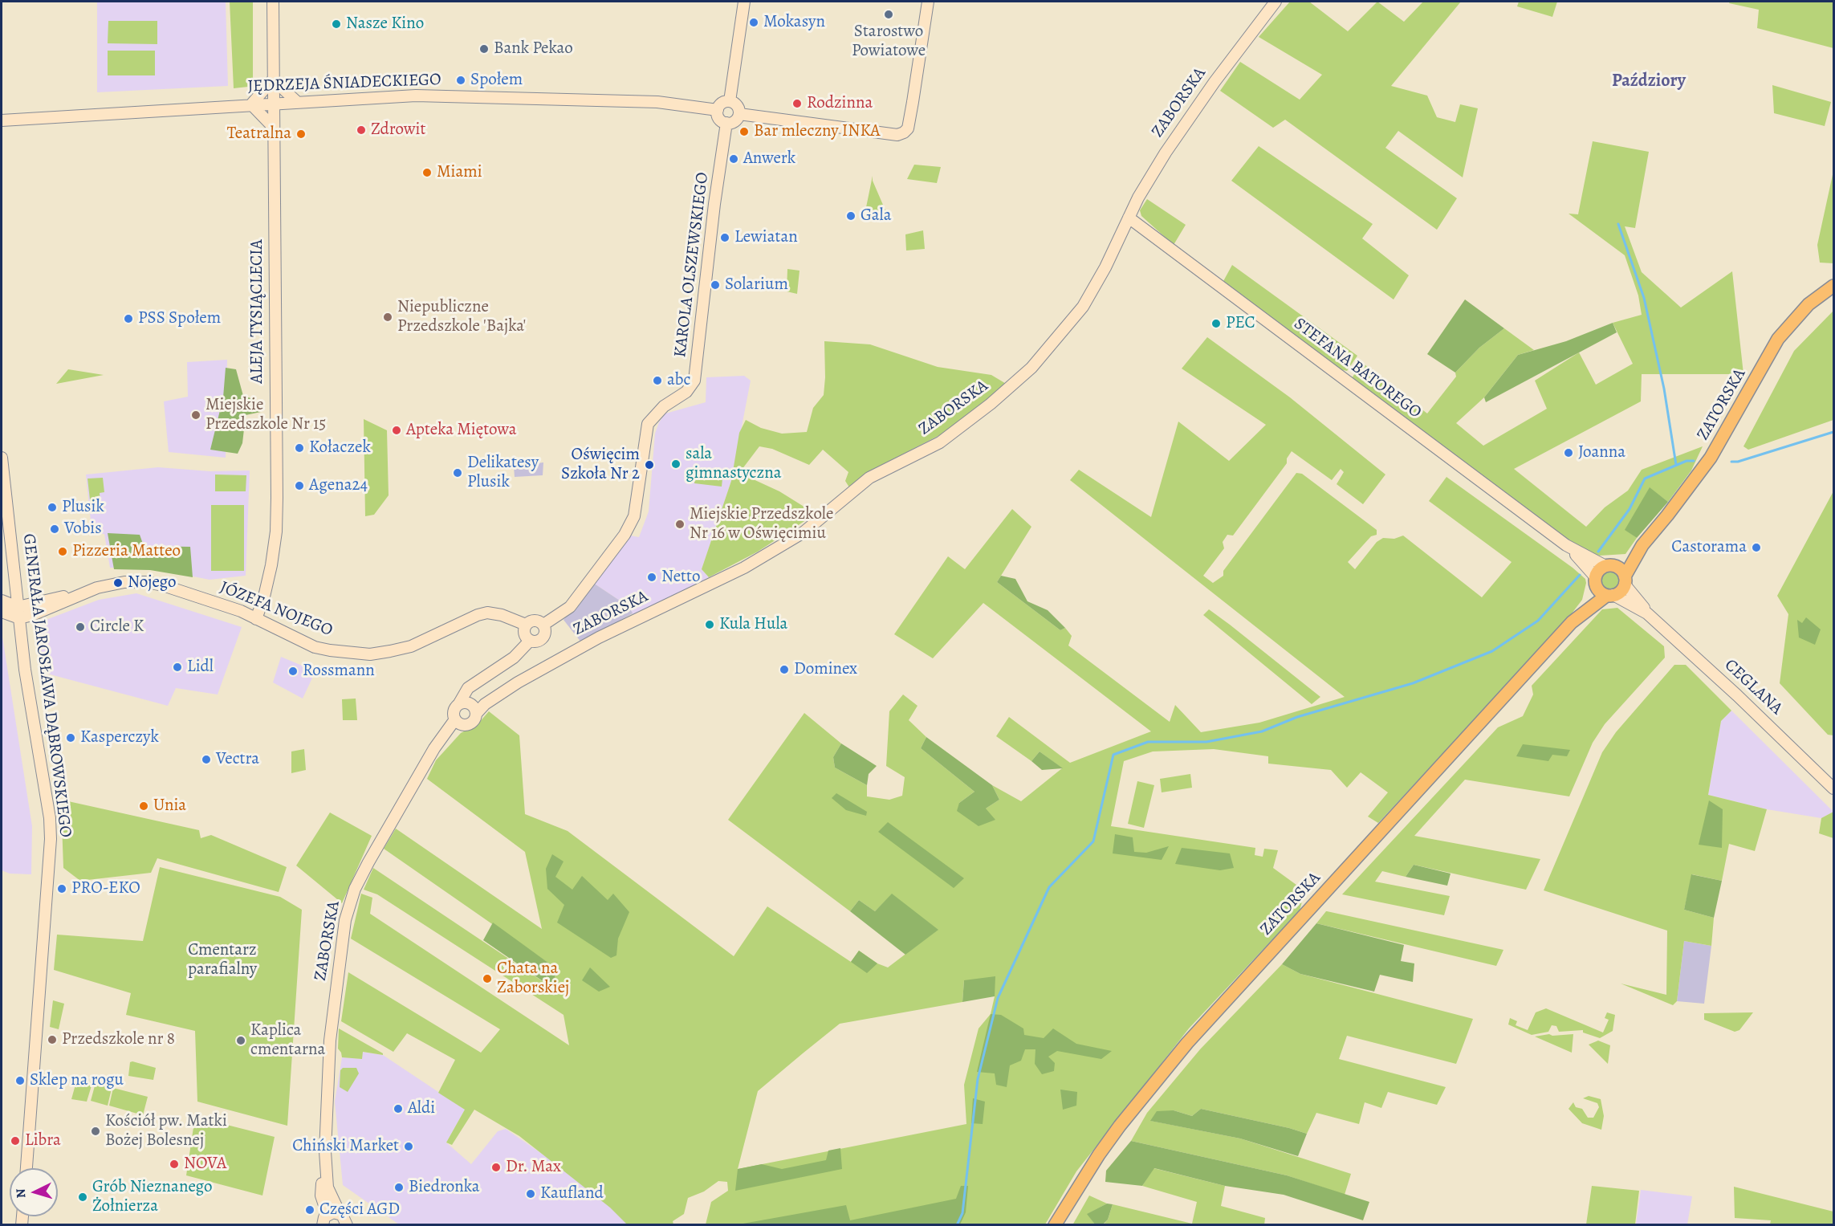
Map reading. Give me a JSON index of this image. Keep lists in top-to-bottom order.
{
  "streets": {
    "main road": ["ZATORSKA"],
    "street": [
      "JĘDRZEJA ŚNIADECKIEGO",
      "ZABORSKA",
      "KAROLA OLSZEWSKIEGO",
      "ALEJA TYSIĄCLECIA",
      "STEFANA BATOREGO",
      "JÓZEFA NOJEGO",
      "GENERAŁA JAROSŁAWA DĄBROWSKIEGO",
      "CEGLANA"
    ]
  },
  "crossings": [
    ["JĘDRZEJA ŚNIADECKIEGO", "KAROLA OLSZEWSKIEGO"],
    ["JĘDRZEJA ŚNIADECKIEGO", "ALEJA TYSIĄCLECIA"],
    ["ZABORSKA", "STEFANA BATOREGO"],
    ["KAROLA OLSZEWSKIEGO", "JÓZEFA NOJEGO"],
    ["ALEJA TYSIĄCLECIA", "JÓZEFA NOJEGO"],
    ["STEFANA BATOREGO", "ZATORSKA"],
    ["STEFANA BATOREGO", "CEGLANA"],
    ["ZATORSKA", "CEGLANA"],
    ["JÓZEFA NOJEGO", "GENERAŁA JAROSŁAWA DĄBROWSKIEGO"]
  ],
  "districts": ["Paździory"],
  "parks": ["Cmentarz parafialny"],
  "places": [
    "Starostwo Powiatowe",
    "Mokasyn",
    "Nasze Kino",
    "Bank Pekao",
    "Społem",
    "Rodzinna",
    "Zdrowit",
    "Bar mleczny INKA",
    "Teatralna",
    "Anwerk",
    "Miami",
    "Gala",
    "Lewiatan",
    "Solarium",
    "Niepubliczne Przedszkole 'Bajka'",
    "PSS Społem",
    "PEC",
    "abc",
    "Miejskie Przedszkole Nr 15",
    "Apteka Miętowa",
    "Kołaczek",
    "Joanna",
    "sala gimnastyczna",
    "Oświęcim Szkoła Nr 2",
    "Delikatesy Plusik",
    "Agena24",
    "Plusik",
    "Miejskie Przedszkole Nr 16 w Oświęcimiu",
    "Vobis",
    "Castorama",
    "Pizzeria Matteo",
    "Netto",
    "Nojego",
    "Kula Hula",
    "Circle K",
    "Lidl",
    "Dominex",
    "Rossmann",
    "Kasperczyk",
    "Vectra",
    "Unia",
    "PRO-EKO",
    "Chata na Zaborskiej",
    "Przedszkole nr 8",
    "Kaplica cmentarna",
    "Sklep na rogu",
    "Aldi",
    "Kościół pw. Matki Bożej Bolesnej",
    "Libra",
    "Chiński Market",
    "NOVA",
    "Dr. Max",
    "Biedronka",
    "Kaufland",
    "Grób Nieznanego Żołnierza",
    "Części AGD"
  ],
  "north": "left"
}
